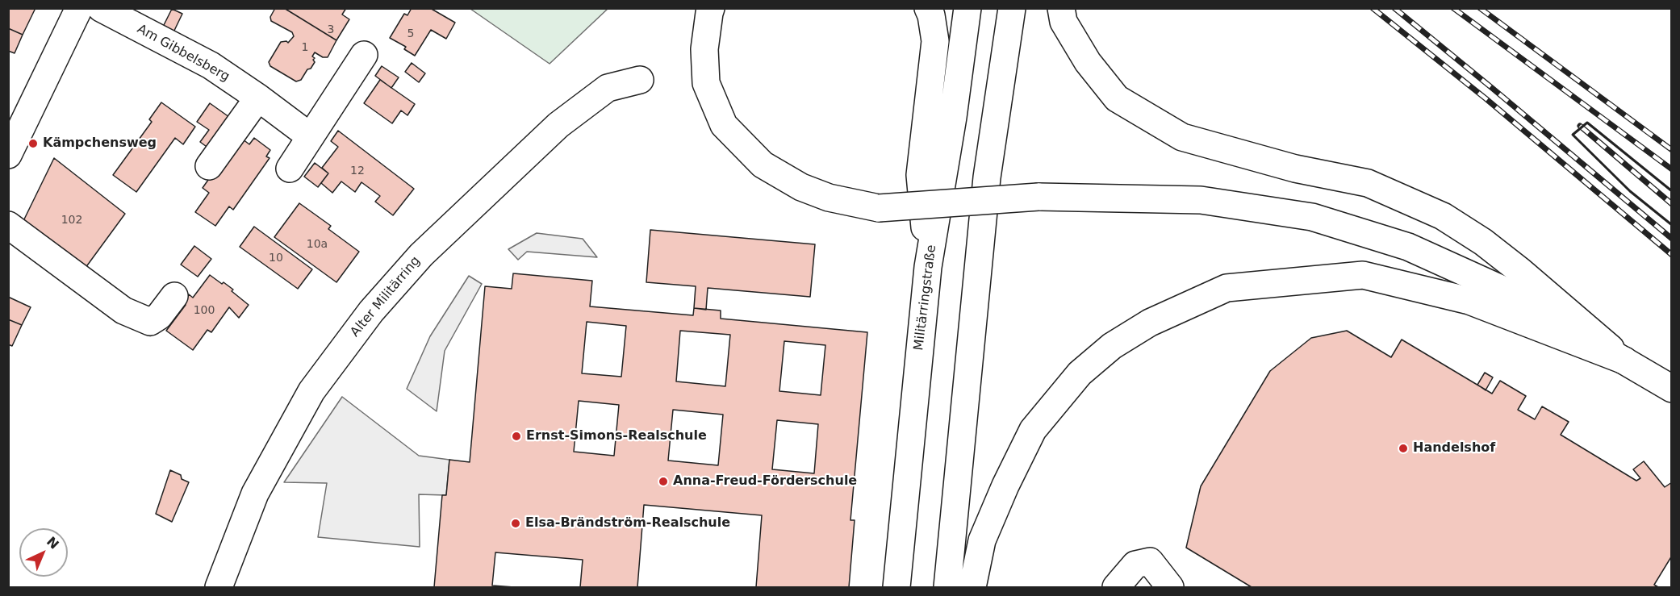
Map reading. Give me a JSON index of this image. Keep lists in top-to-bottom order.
{
  "streets": {
    "main road": ["Am Gibbelsberg", "Alter Militärring", "Militärringstraße"]
  },
  "places": [
    "Kämpchensweg",
    "Ernst-Simons-Realschule",
    "Handelshof",
    "Anna-Freud-Förderschule",
    "Elsa-Brändström-Realschule"
  ],
  "house_numbers": [
    "3",
    "5",
    "1",
    "12",
    "102",
    "10a",
    "10",
    "100"
  ],
  "north": "top right"
}
